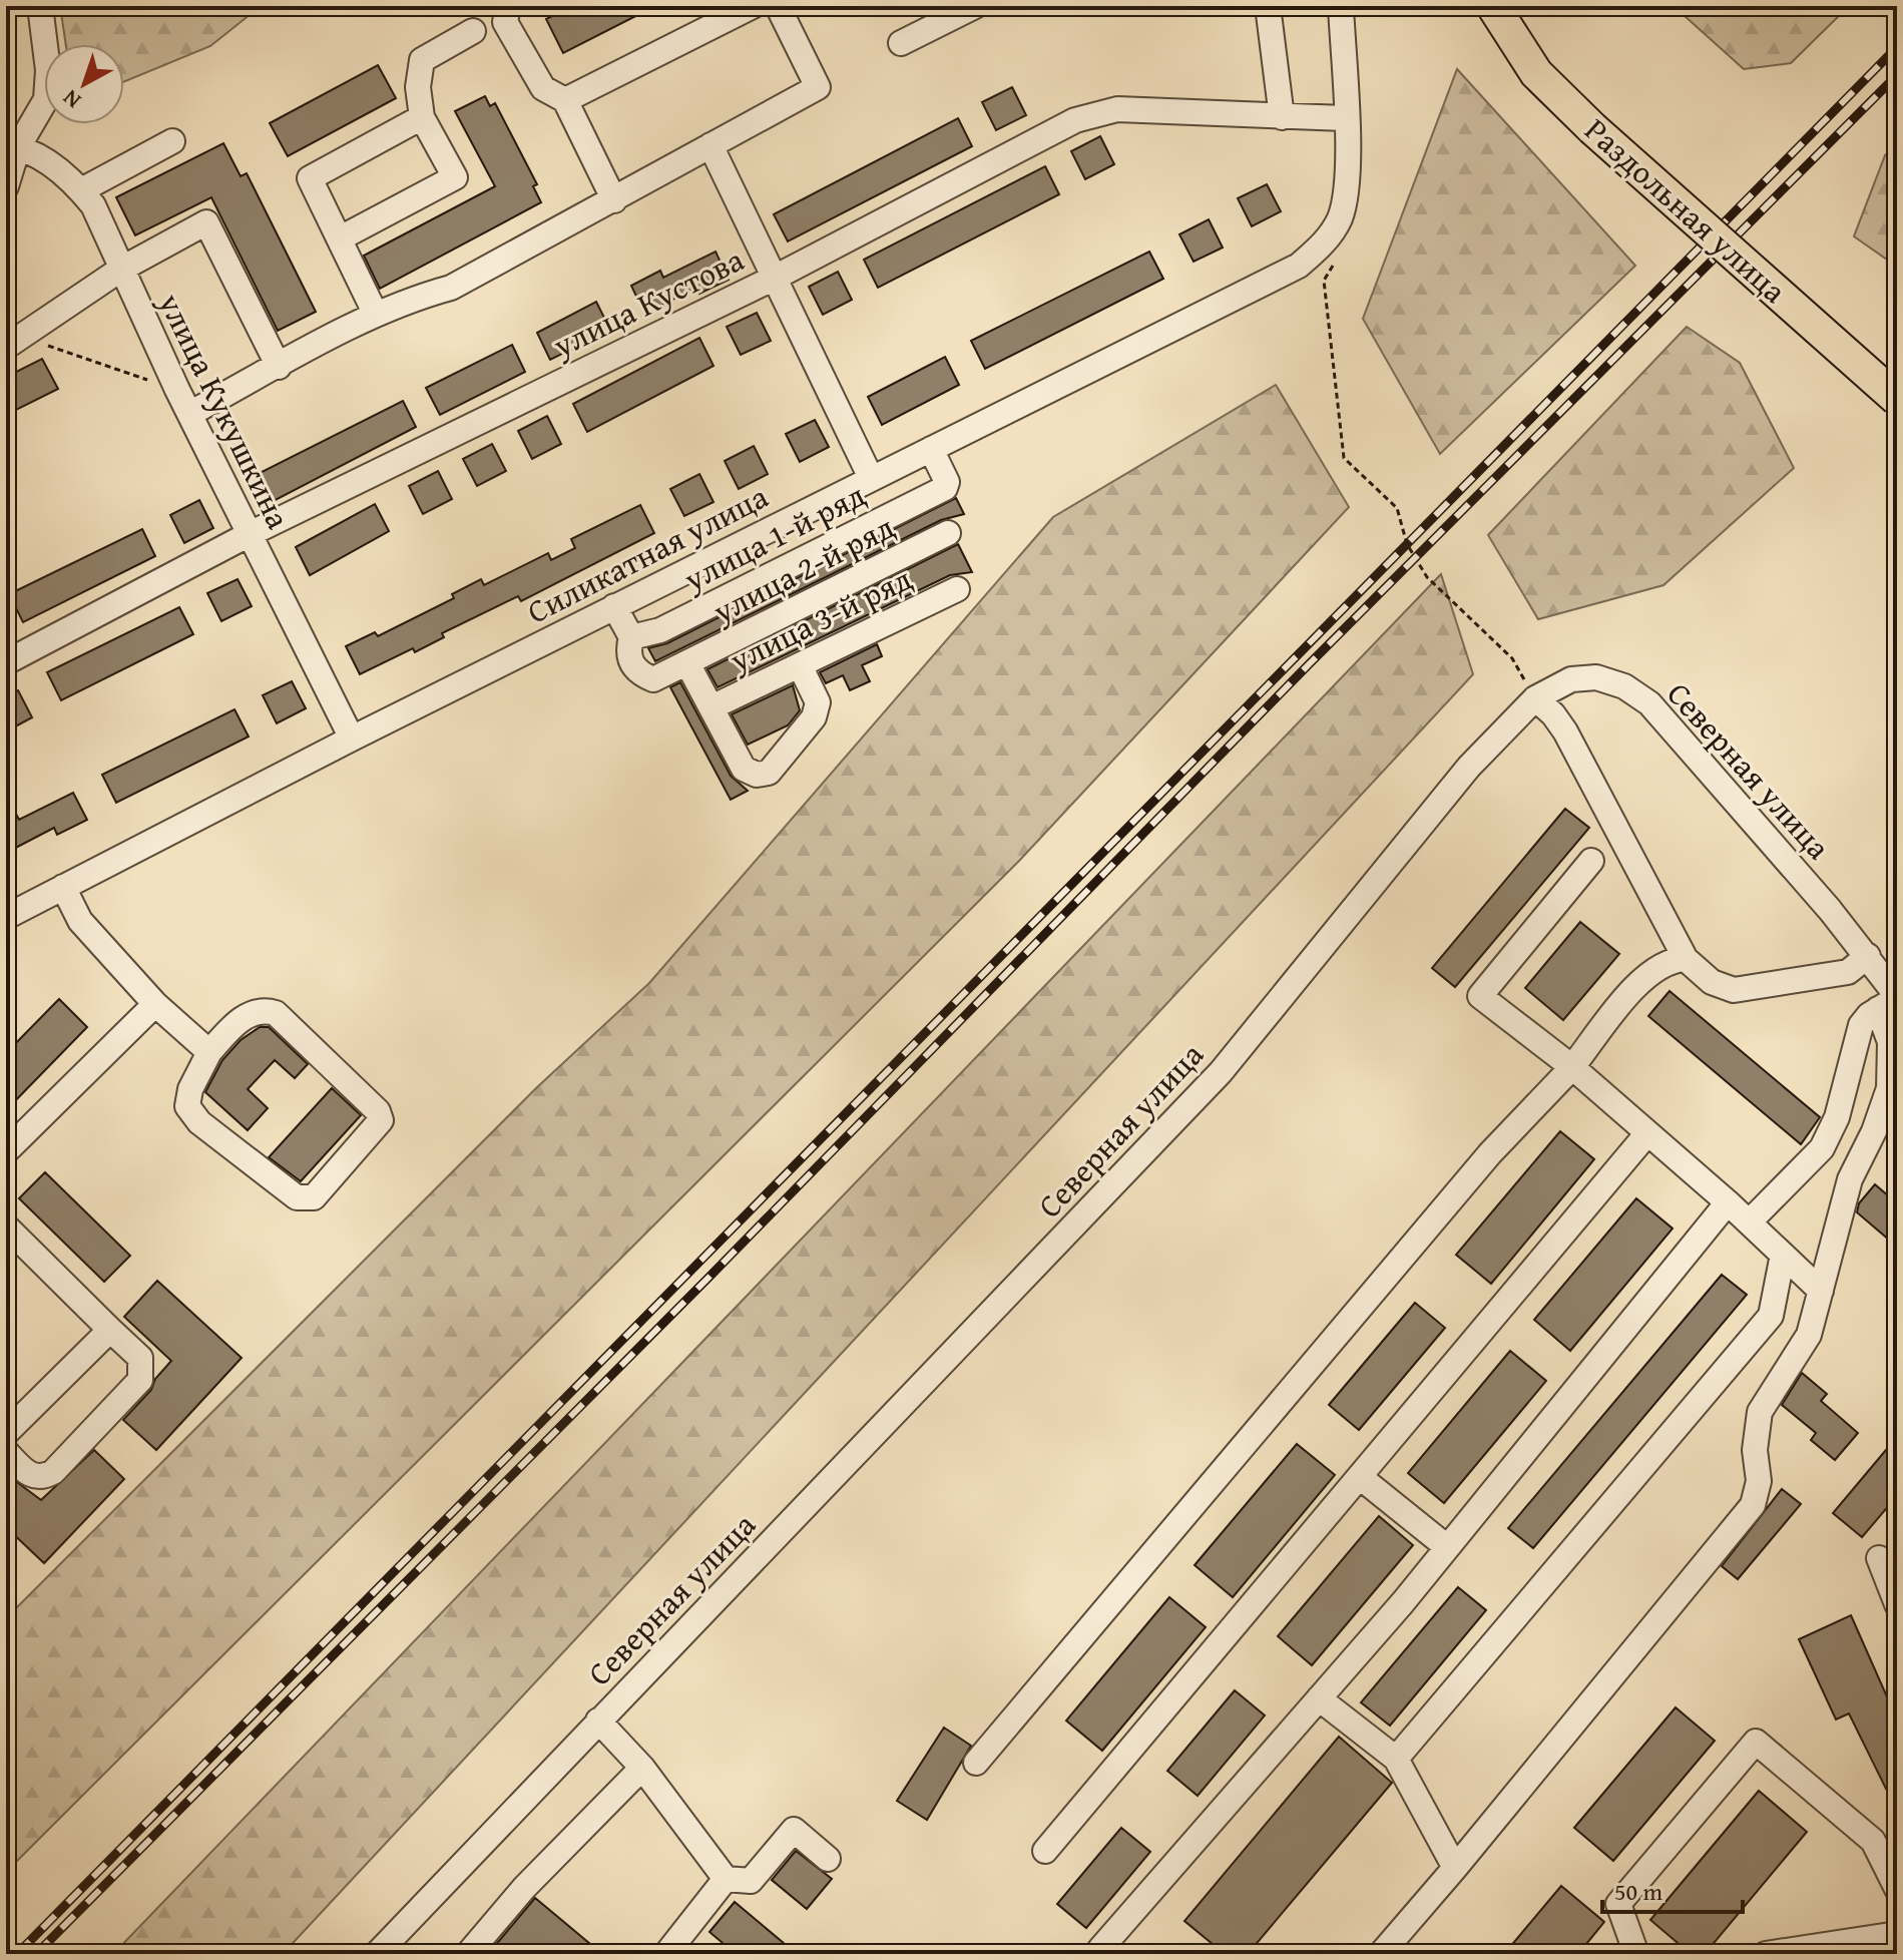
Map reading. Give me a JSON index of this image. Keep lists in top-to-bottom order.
{
  "streets": {
    "main road": ["Раздольная улица"],
    "street": [
      "улица Кустова",
      "улица Кукушкина",
      "улица 1-й ряд",
      "Силикатная улица",
      "улица 2-й ряд",
      "улица 3-й ряд",
      "Северная улица"
    ]
  },
  "crossings": [
    ["улица Кустова", "улица Кукушкина"],
    ["улица Кукушкина", "Силикатная улица"],
    ["улица 1-й ряд", "Силикатная улица"],
    ["улица 1-й ряд", "улица 2-й ряд"],
    ["Силикатная улица", "улица 2-й ряд"]
  ],
  "scale_bar": "50 m",
  "north": "bottom left"
}
